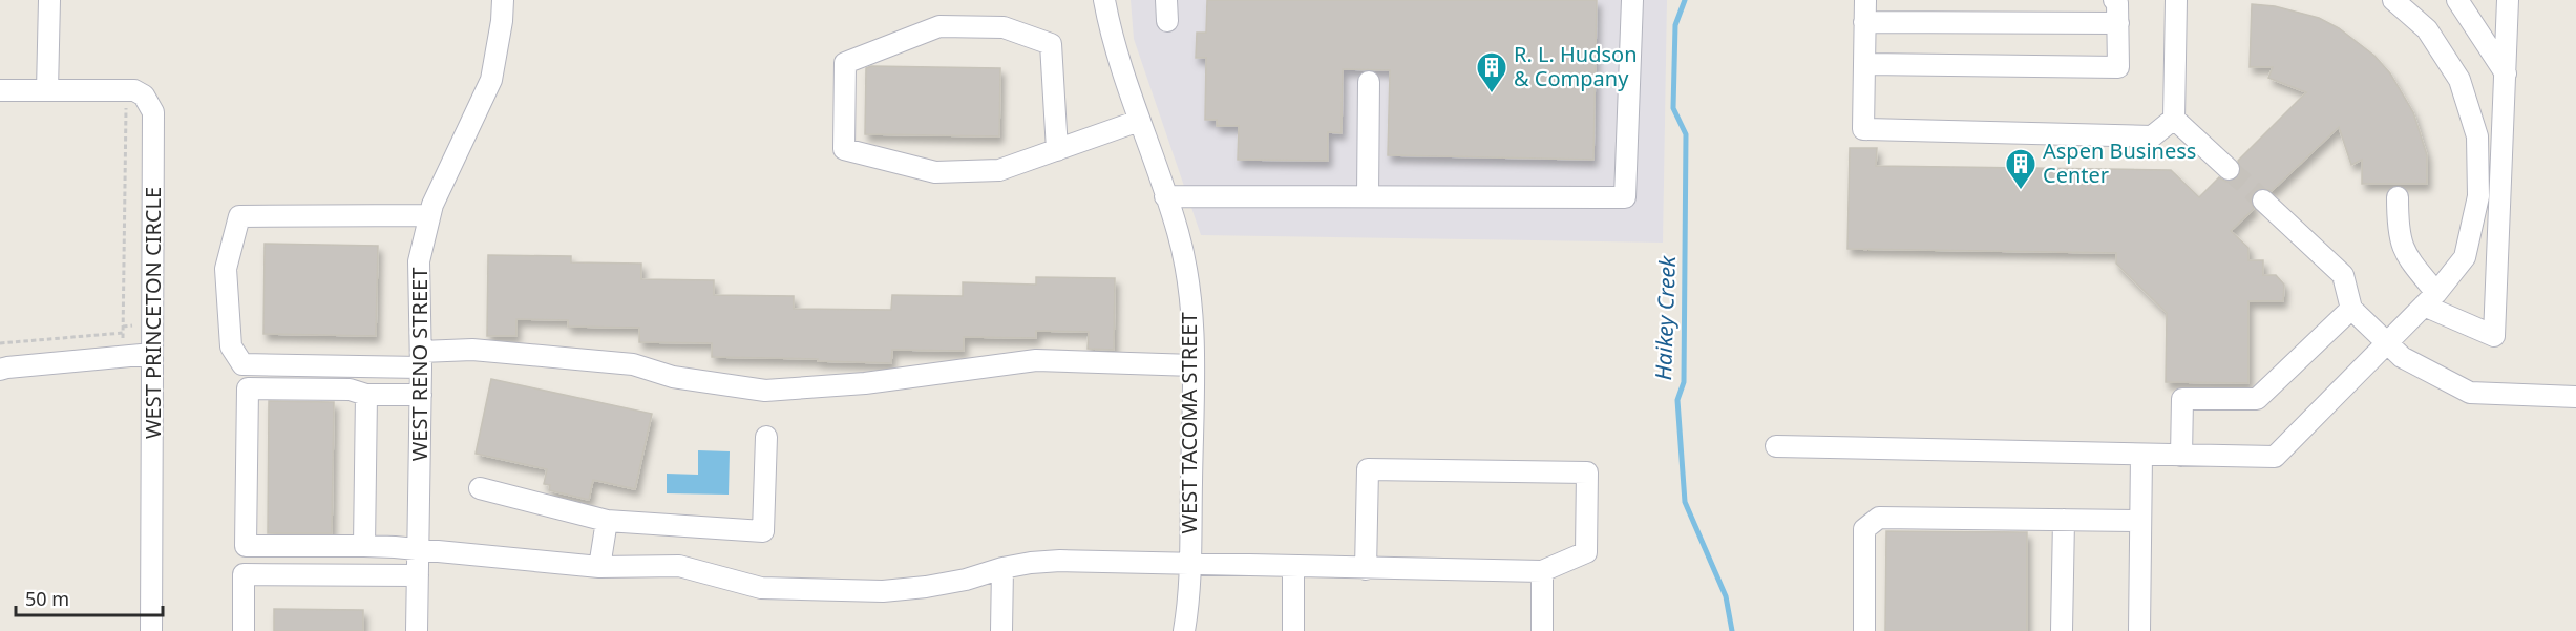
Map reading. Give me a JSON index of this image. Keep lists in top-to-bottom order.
{
  "streets": {
    "street": ["WEST PRINCETON CIRCLE", "WEST RENO STREET", "WEST TACOMA STREET"]
  },
  "water": ["Haikey Creek"],
  "places": {
    "building": ["R. L. Hudson & Company", "Aspen Business Center"]
  },
  "scale_bar": "50 m"
}
